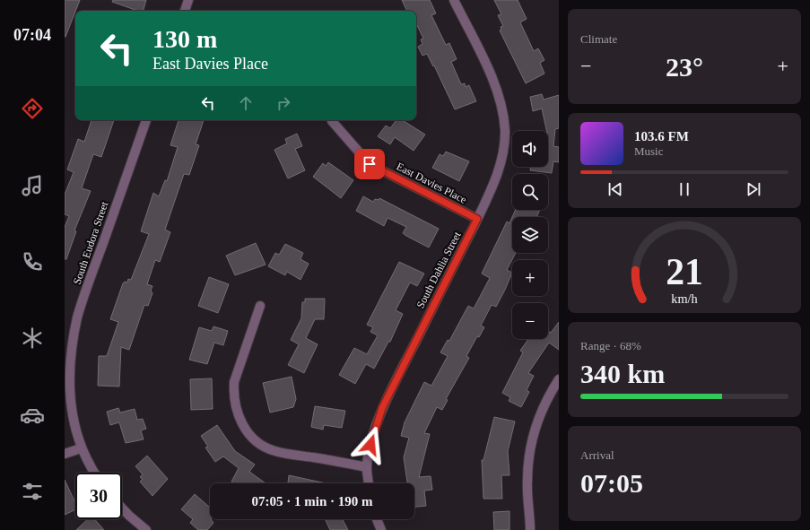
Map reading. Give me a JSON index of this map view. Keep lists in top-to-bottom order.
{
  "streets": {
    "street": ["East Davies Place", "South Eudora Street", "South Dahlia Street"]
  },
  "crossings": [
    ["East Davies Place", "South Dahlia Street"]
  ],
  "page": {
    "tabs": "07:04",
    "tile": [
      "Climate",
      ["Range · 68%", "340 km"],
      ["Arrival", "07:05"]
    ],
    "turn": ["130 m", "East Davies Place"],
    "heat": ["−", "23°", "+"],
    "song": ["103.6 FM", "Music"],
    "map_buttons": ["+", "−"],
    "limit": "30",
    "trip": "07:05 · 1 min · 190 m",
    "gauge": ["21", "km/h"]
  }
}
